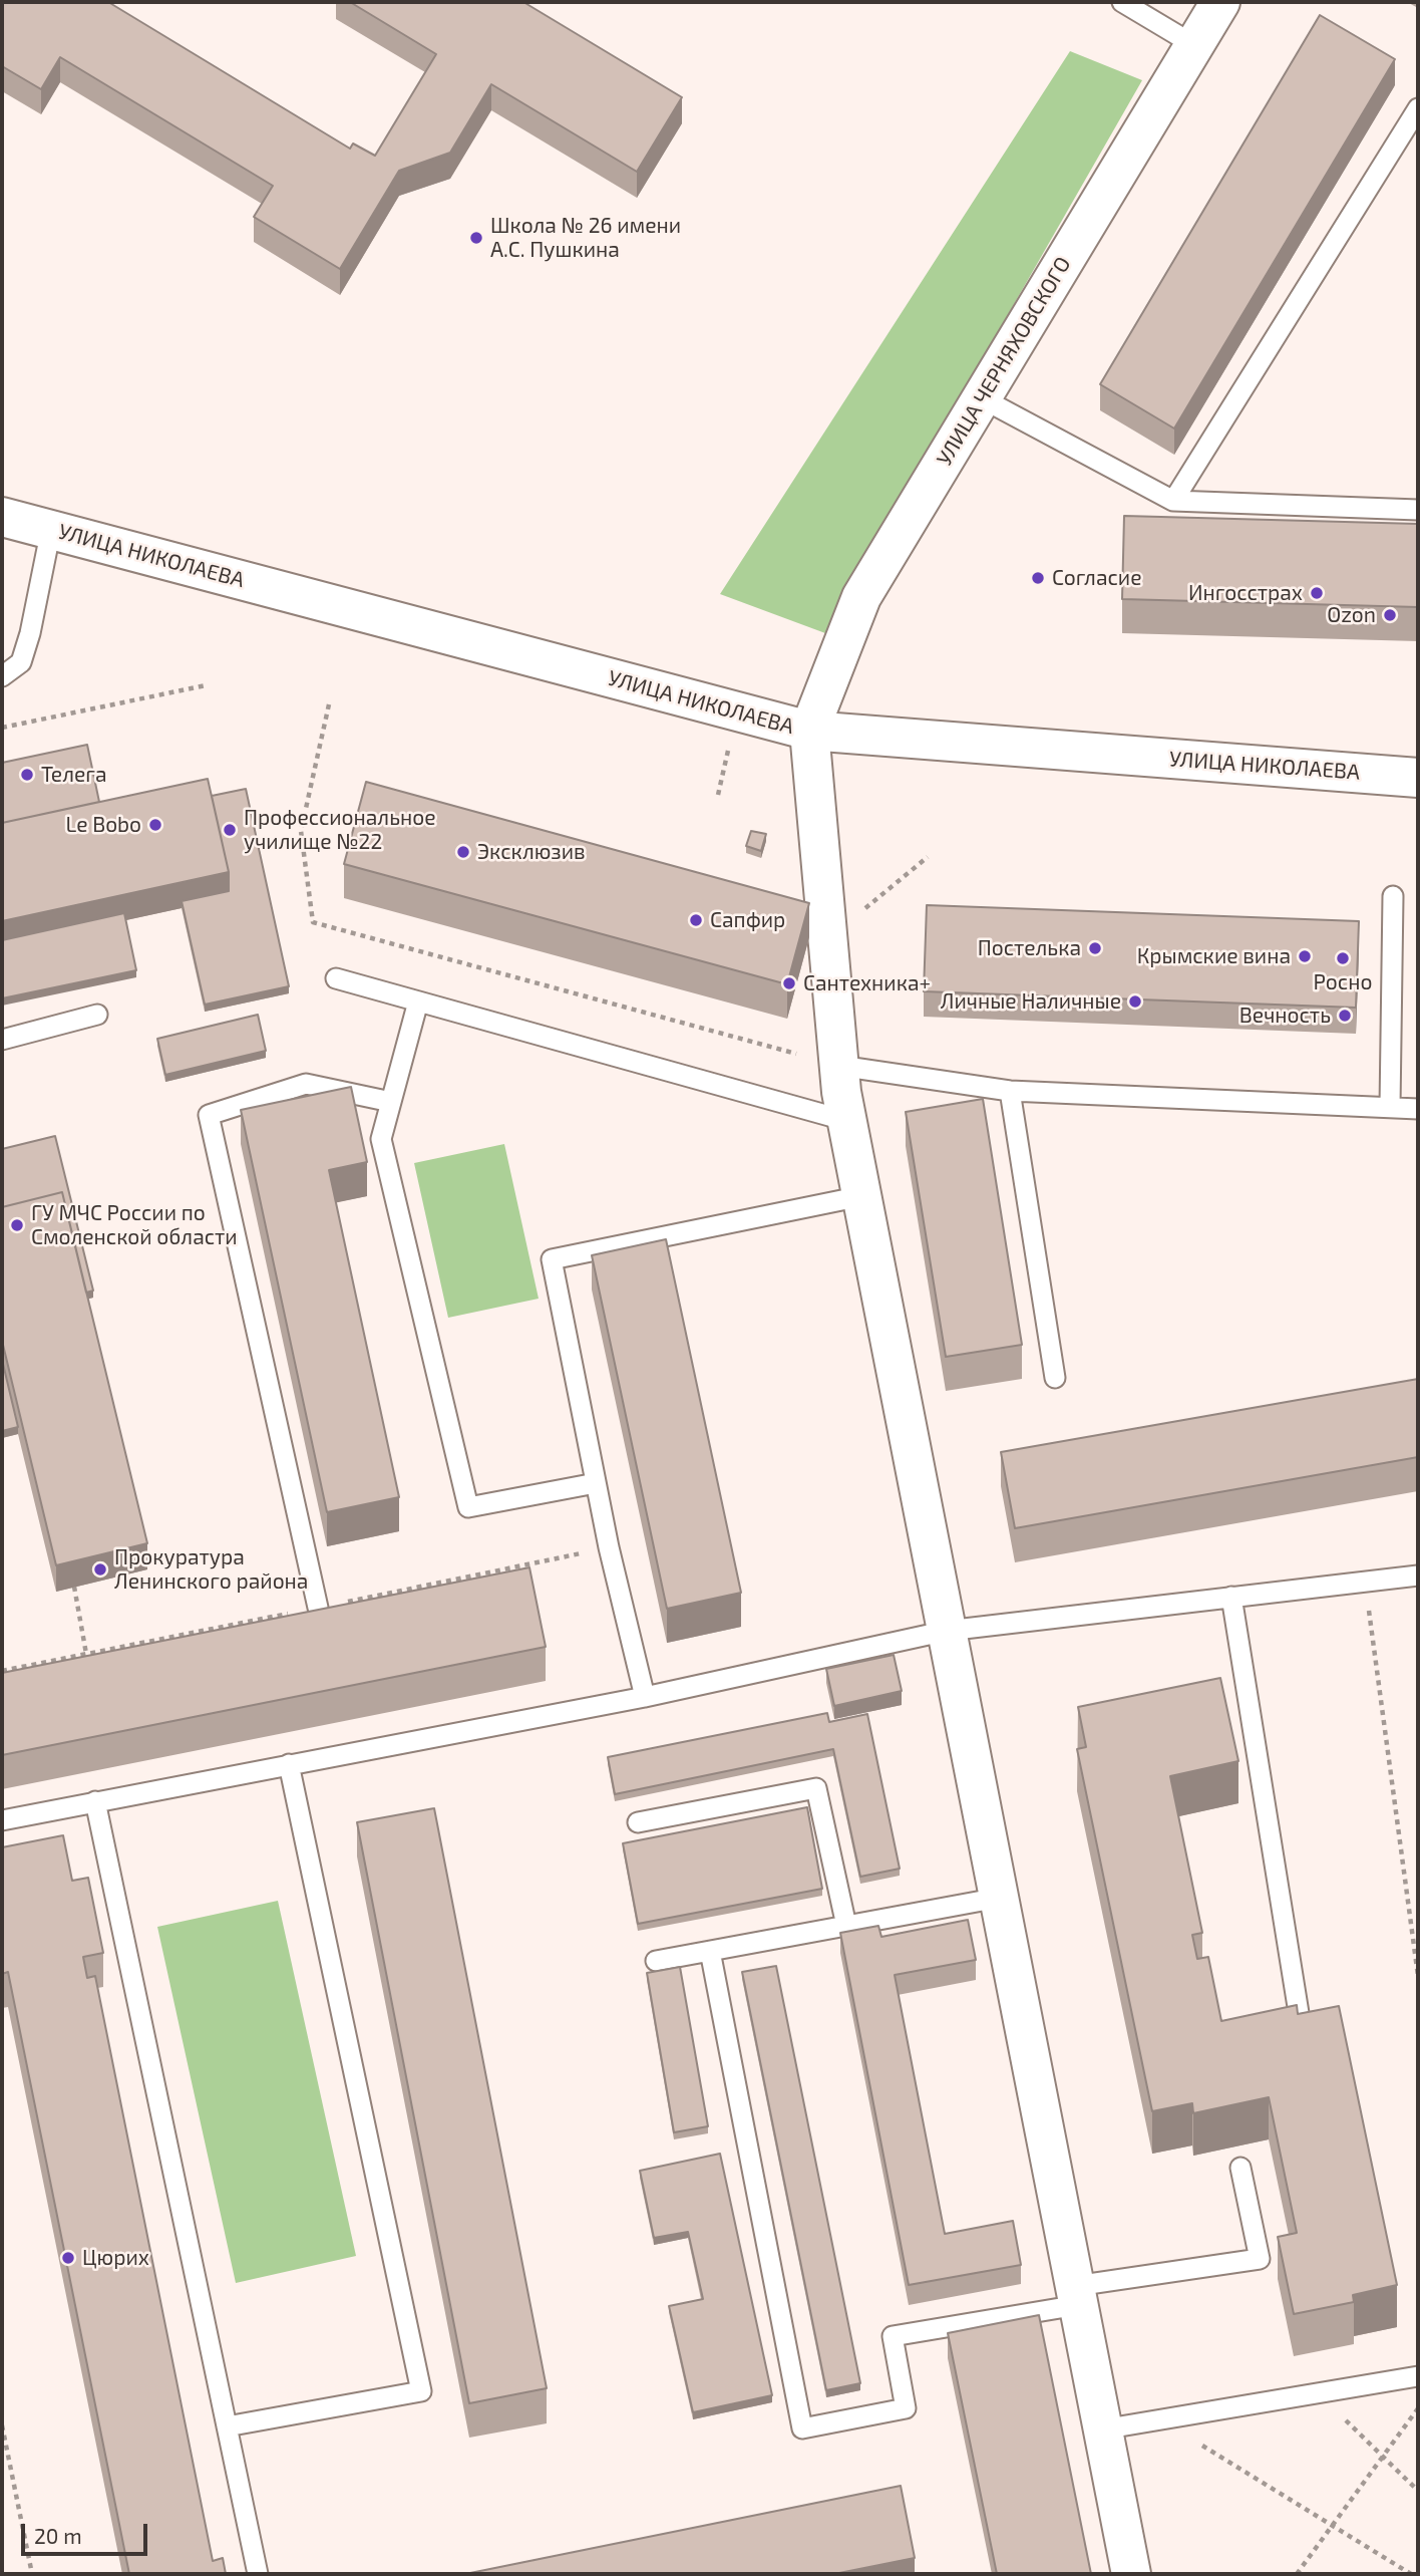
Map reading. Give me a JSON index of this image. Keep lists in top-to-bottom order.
{
  "streets": {
    "street": ["УЛИЦА ЧЕРНЯХОВСКОГО", "УЛИЦА НИКОЛАЕВА"]
  },
  "crossings": [
    ["УЛИЦА ЧЕРНЯХОВСКОГО", "УЛИЦА НИКОЛАЕВА"]
  ],
  "places": [
    "Школа № 26 имени А.С. Пушкина",
    "Согласие",
    "Ингосстрах",
    "Ozon",
    "Телега",
    "Le Bobo",
    "Профессиональное училище №22",
    "Эксклюзив",
    "Сапфир",
    "Постелька",
    "Крымские вина",
    "Росно",
    "Сантехника+",
    "Личные Наличные",
    "Вечность",
    "ГУ МЧС России по Смоленской области",
    "Прокуратура Ленинского района",
    "Цюрих"
  ],
  "scale_bar": "20 m"
}
